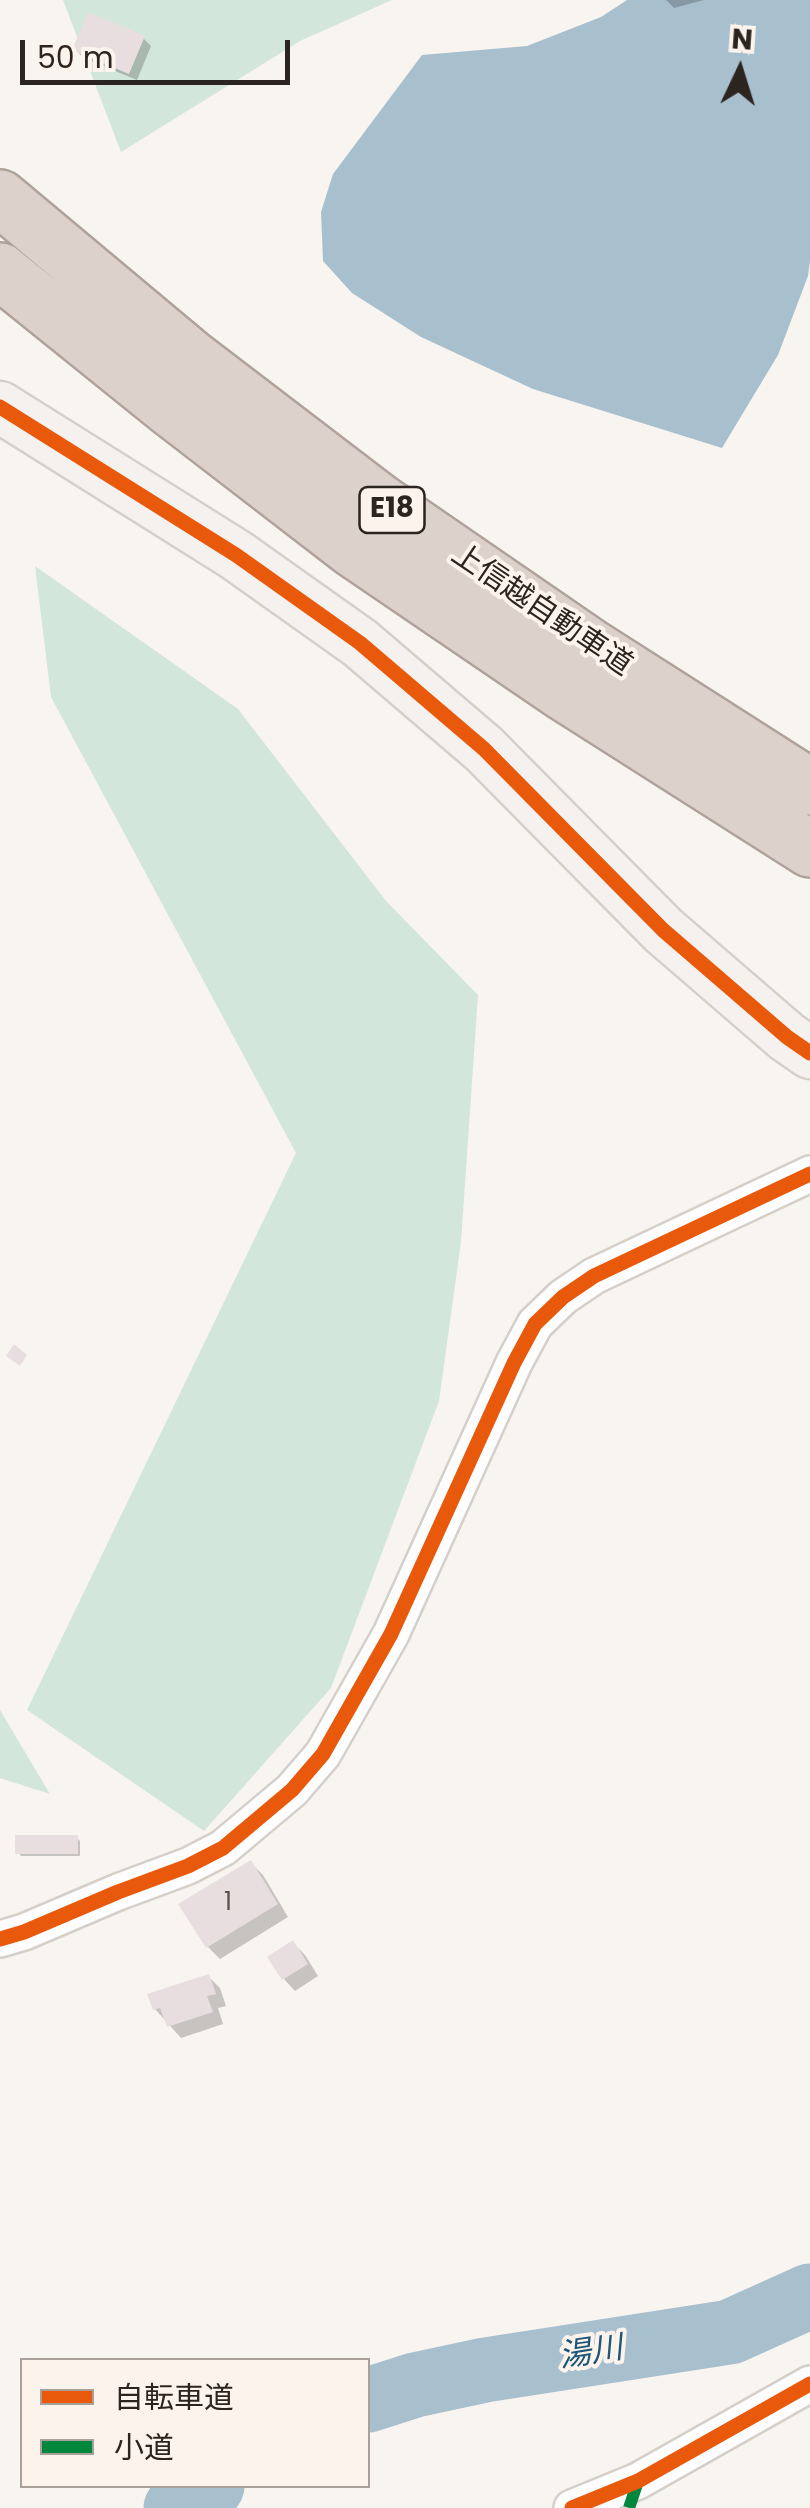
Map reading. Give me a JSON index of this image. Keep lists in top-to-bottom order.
{
  "streets": {
    "highway": ["E18", "上信越自動車道"]
  },
  "water": ["湯川"],
  "house_numbers": ["1"],
  "legend": ["自転車道", "小道"],
  "scale_bar": "50 m",
  "north": "top"
}
